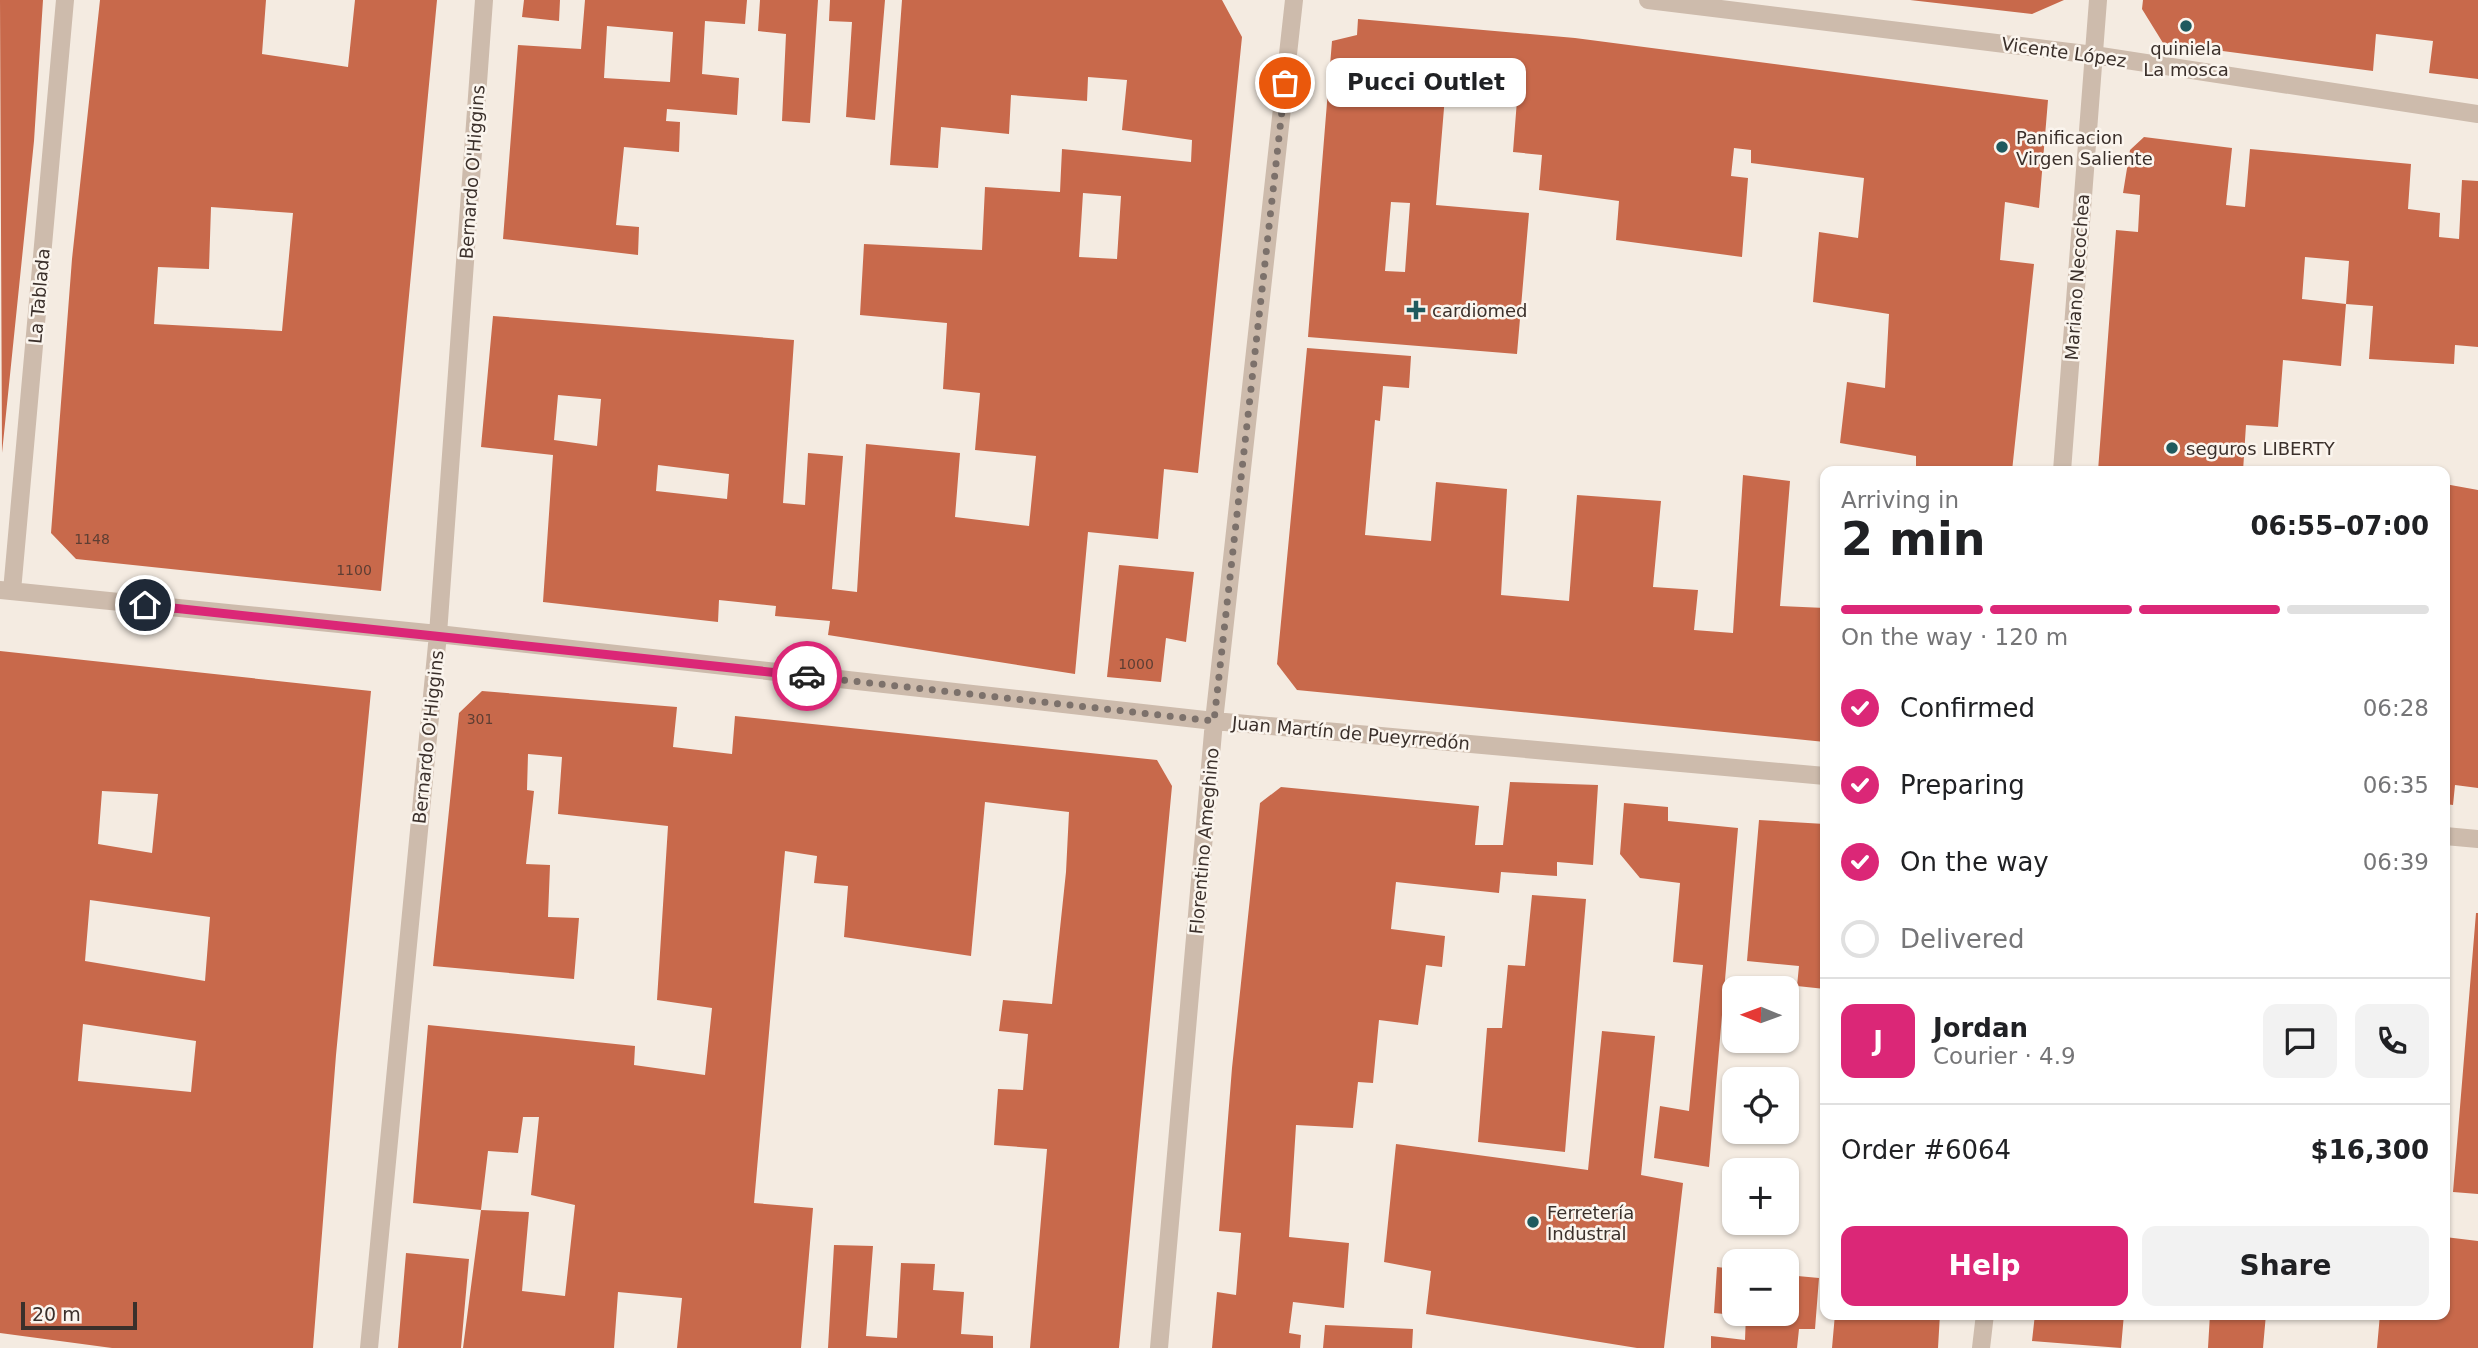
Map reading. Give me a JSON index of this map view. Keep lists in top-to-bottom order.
{
  "streets": {
    "street": [
      "Vicente López",
      "Bernardo O'Higgins",
      "Mariano Necochea",
      "La Tablada",
      "Juan Martín de Pueyrredón",
      "Florentino Ameghino"
    ]
  },
  "crossings": [
    ["Vicente López", "Mariano Necochea"],
    ["Bernardo O'Higgins", "Juan Martín de Pueyrredón"],
    ["La Tablada", "Juan Martín de Pueyrredón"],
    ["Juan Martín de Pueyrredón", "Florentino Ameghino"]
  ],
  "places": {
    "other": [
      "quiniela La mosca",
      "Pucci Outlet",
      "Panificacion Virgen Saliente",
      "seguros LIBERTY",
      "Ferretería Industral"
    ],
    "health": ["cardiomed"]
  },
  "house_numbers": [
    "1148",
    "1100",
    "1000",
    "301"
  ],
  "scale_bar": "20 m",
  "north": "left",
  "page": {
    "bubble": "Pucci Outlet",
    "heading": ["2 min", "Arriving in", "06:55–07:00"],
    "panel": [
      "Jordan",
      "Courier · 4.9",
      "Order #6064",
      "$16,300"
    ],
    "bar": "On the way · 120 m",
    "list": [
      ["Confirmed", "06:28"],
      ["Preparing", "06:35"],
      ["On the way", "06:39"],
      "Delivered"
    ],
    "map_buttons": ["+", "−"],
    "round": "J",
    "buttons": ["Help", "Share"],
    "scale": "20 m"
  }
}
